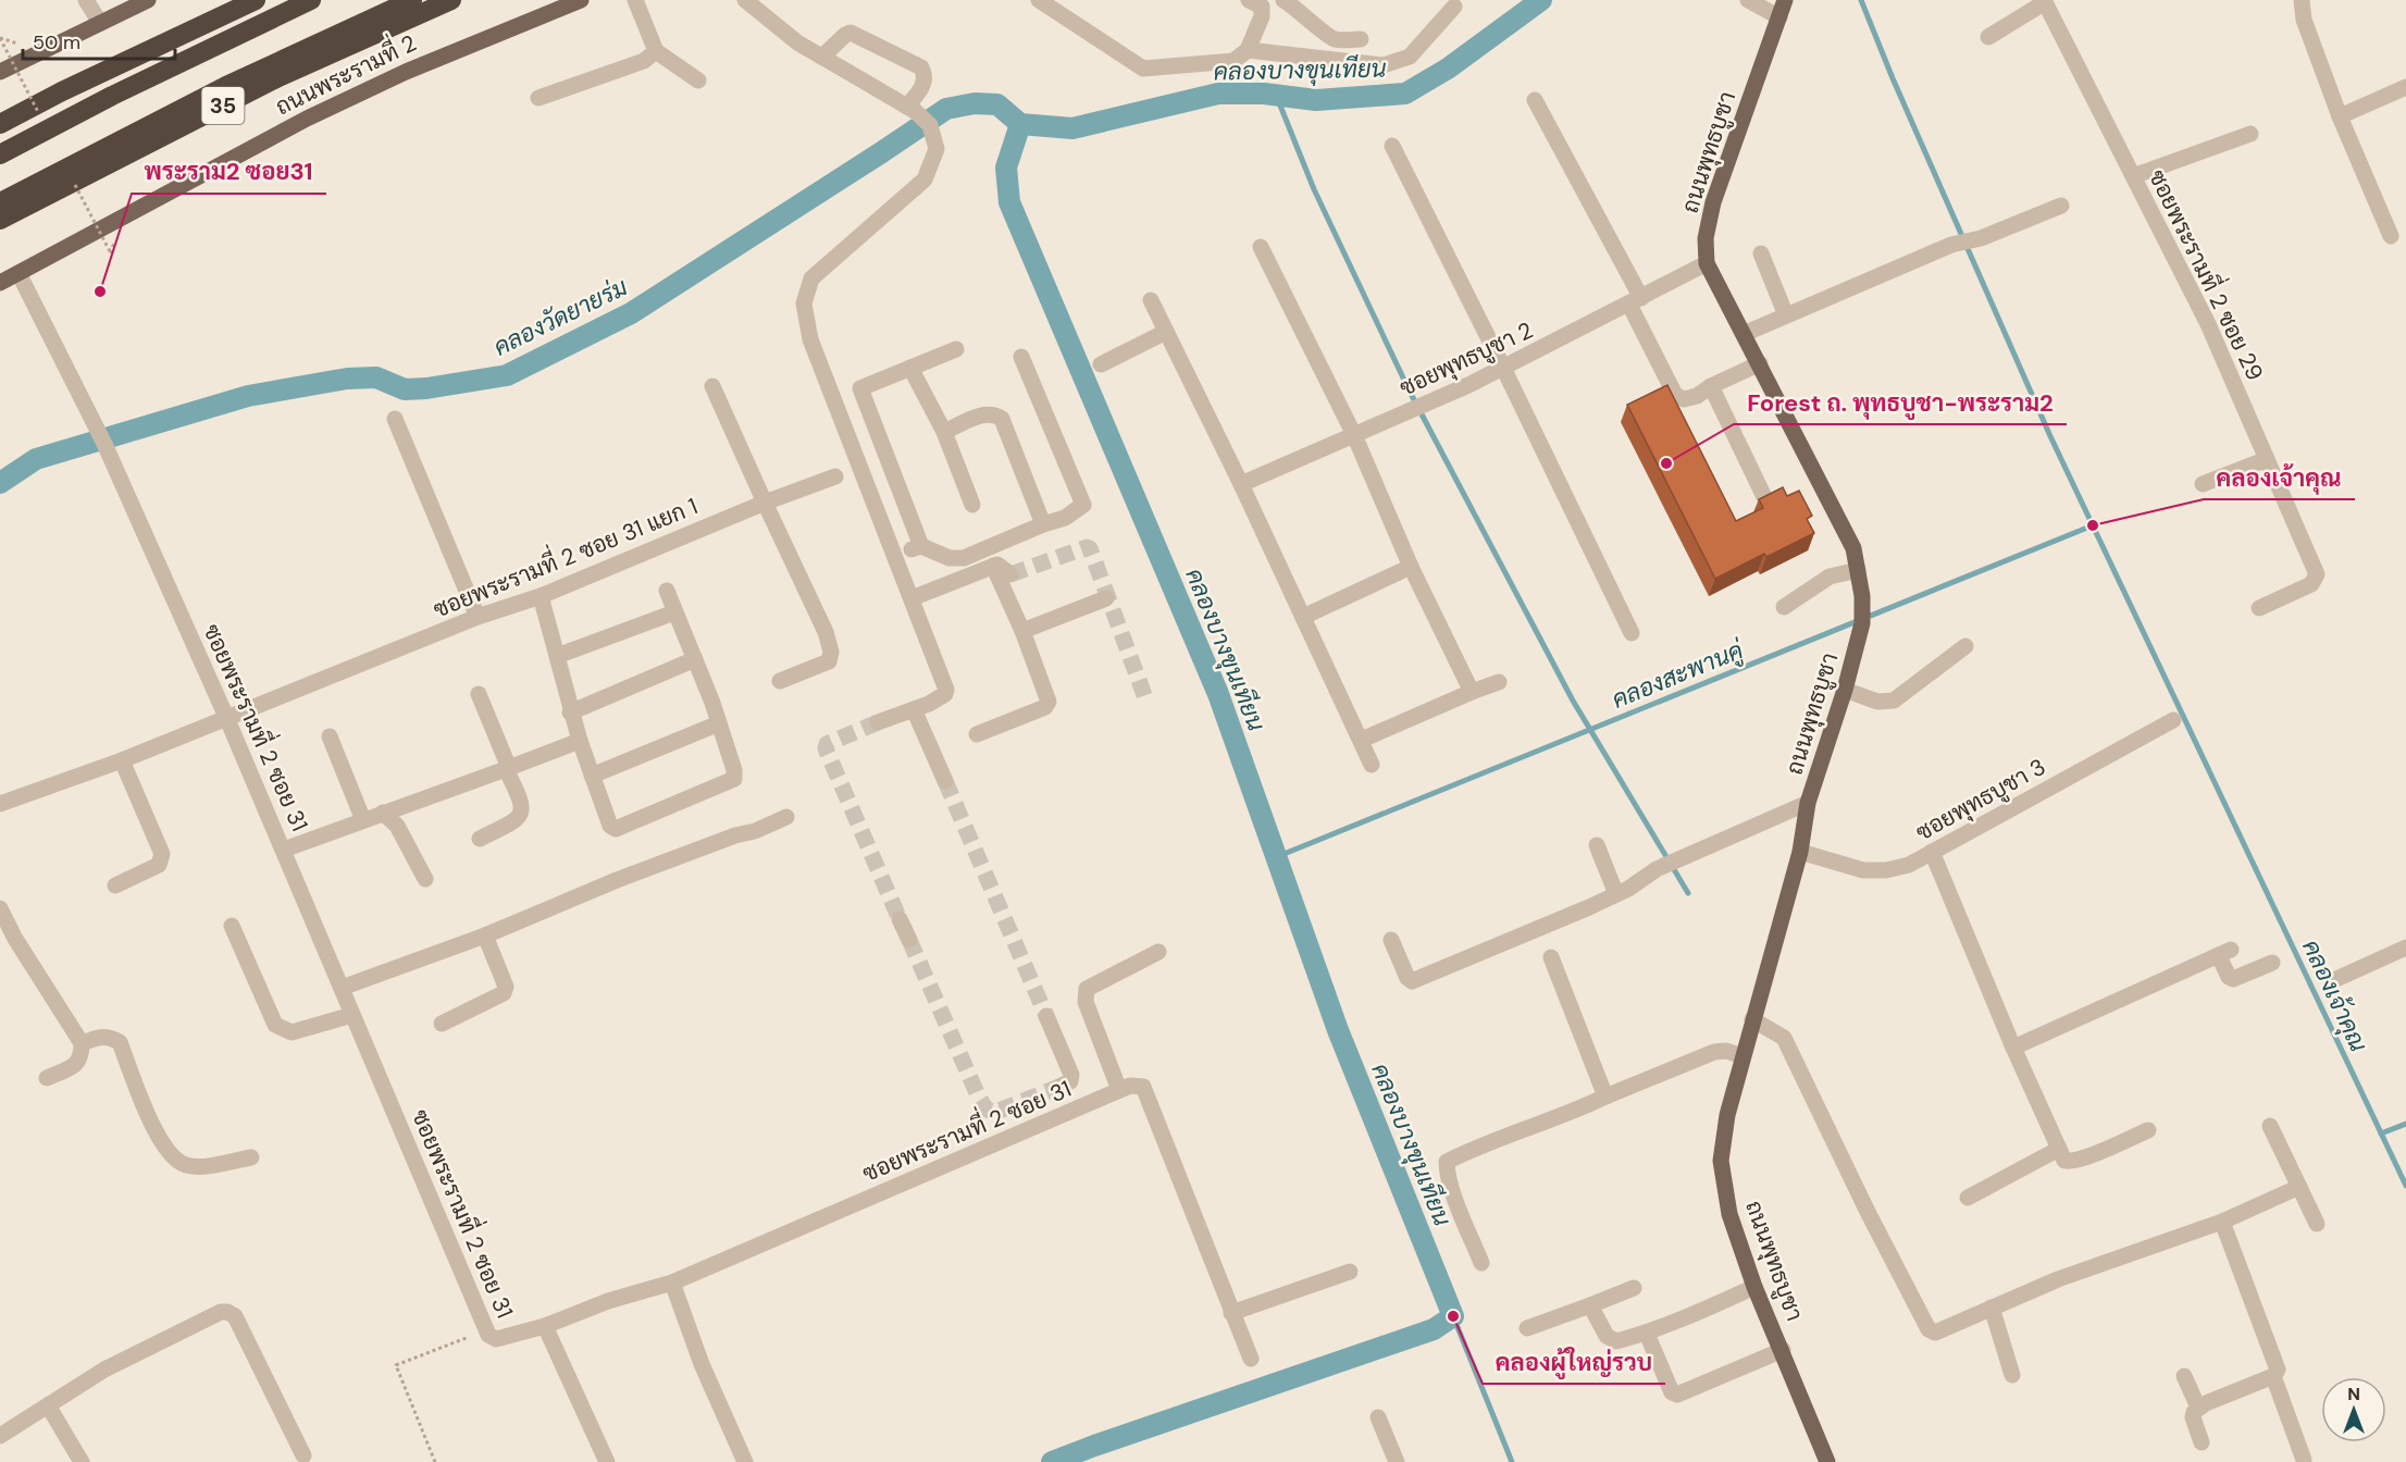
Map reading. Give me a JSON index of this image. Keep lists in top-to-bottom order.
{
  "streets": {
    "highway": ["ถนนพระรามที่ 2", "35"],
    "main road": ["ถนนพุทธบูชา"],
    "street": [
      "ซอยพระรามที่ 2 ซอย 29",
      "ซอยพุทธบูชา 2",
      "ซอยพระรามที่ 2 ซอย 31 แยก 1",
      "ซอยพระรามที่ 2 ซอย 31",
      "ซอยพุทธบูชา 3"
    ]
  },
  "crossings": [
    ["ถนนพระรามที่ 2", "ซอยพระรามที่ 2 ซอย 31"],
    ["ถนนพุทธบูชา", "ซอยพุทธบูชา 2"],
    ["ถนนพุทธบูชา", "ซอยพุทธบูชา 3"],
    ["ซอยพระรามที่ 2 ซอย 31 แยก 1", "ซอยพระรามที่ 2 ซอย 31"]
  ],
  "water": [
    "คลองบางขุนเทียน",
    "คลองวัดยายร่ม",
    "คลองสะพานคู่",
    "คลองเจ้าคุณ"
  ],
  "places": [
    "พระราม2 ซอย31",
    "Forest ถ. พุทธบูชา-พระราม2",
    "คลองเจ้าคุณ",
    "คลองผู้ใหญ่รวบ"
  ],
  "scale_bar": "50 m",
  "north": "top"
}
